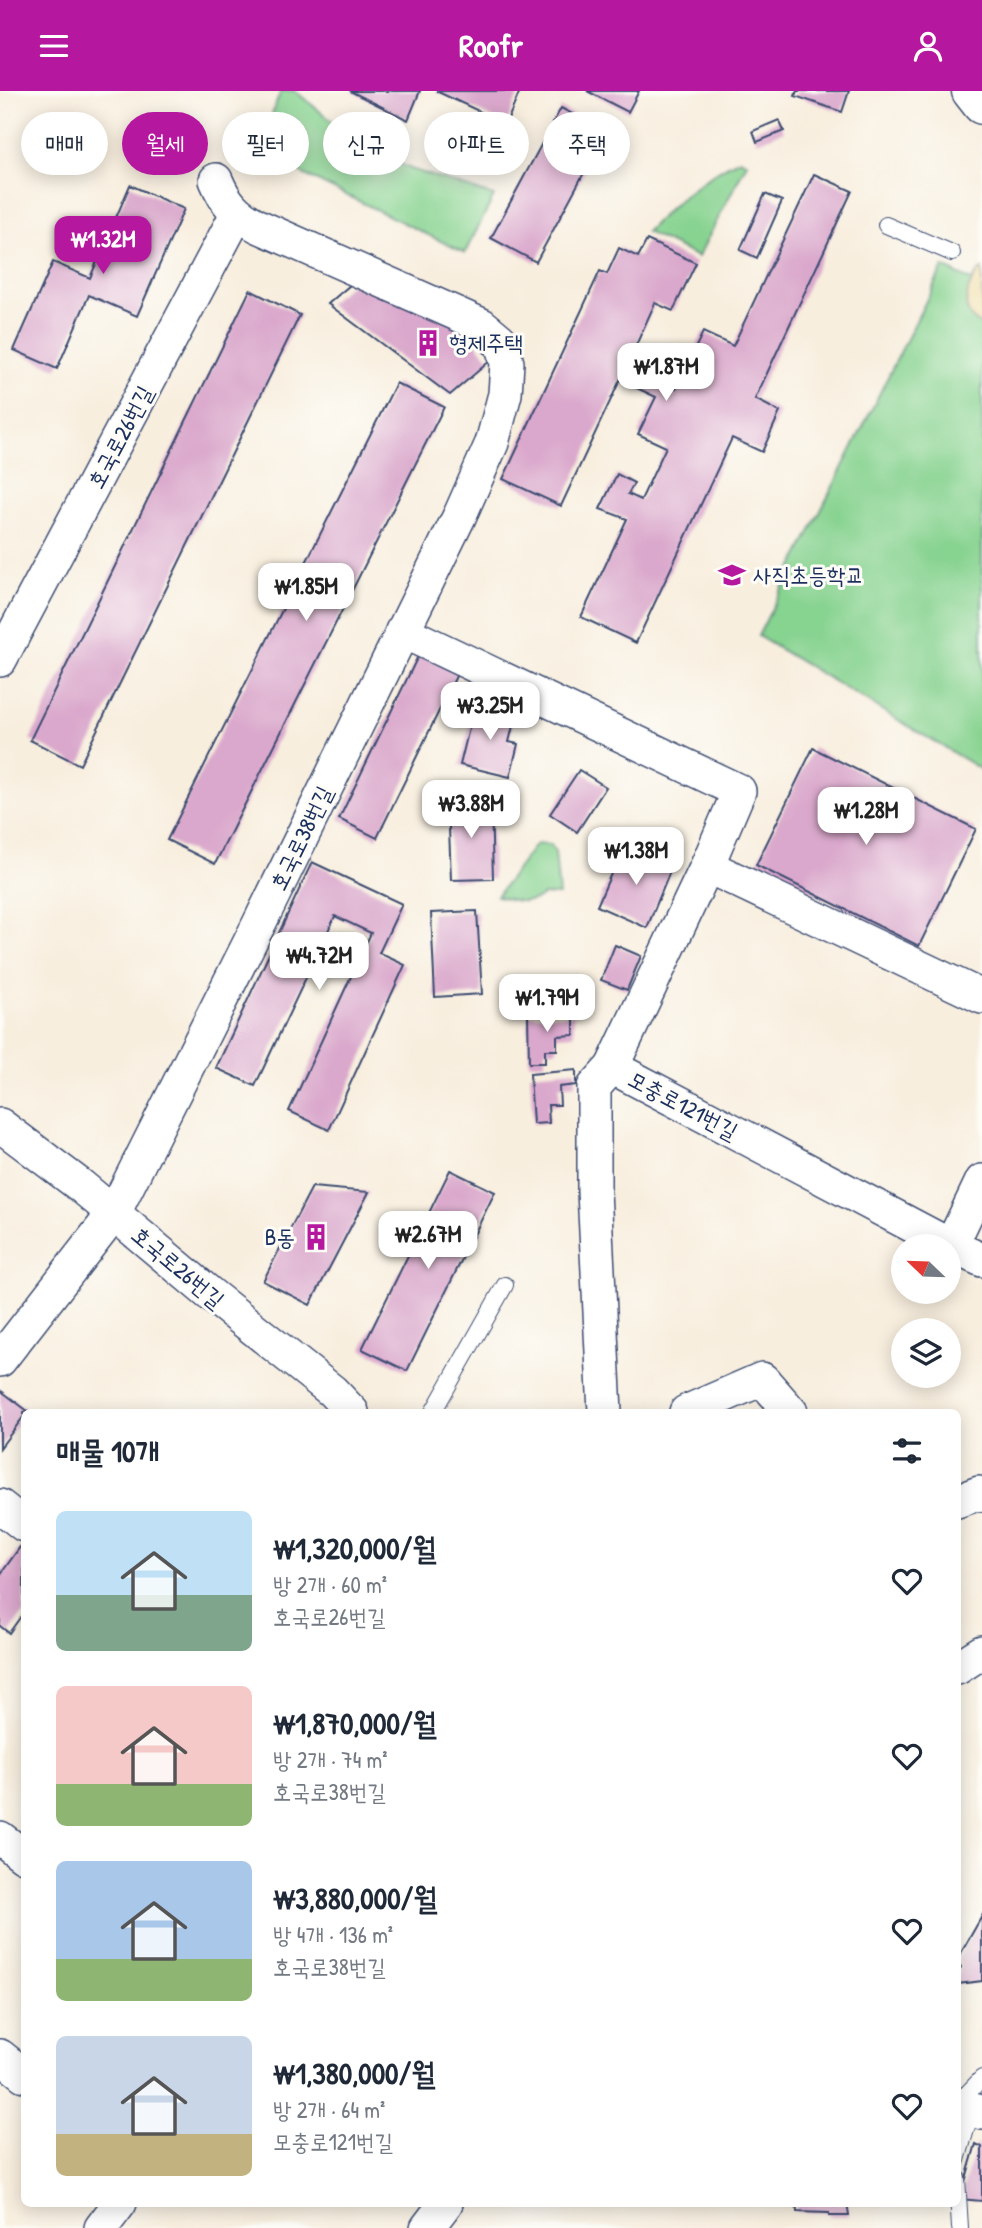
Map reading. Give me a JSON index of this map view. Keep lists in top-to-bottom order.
{
  "streets": {
    "street": ["호국로26번길", "호국로38번길", "모충로121번길"]
  },
  "crossings": [
    ["호국로26번길", "호국로38번길"],
    ["호국로38번길", "모충로121번길"]
  ],
  "places": {
    "building": ["형제주택", "B동"],
    "school or university": ["사직초등학교"]
  },
  "north": "top left",
  "page": {
    "header": "Roofr",
    "chip": [
      "매매",
      "월세",
      "필터",
      "신규",
      "아파트",
      "주택"
    ],
    "price": [
      "₩1.32M",
      "₩1.87M",
      "₩1.85M",
      "₩3.25M",
      "₩3.88M",
      "₩1.28M",
      "₩1.38M",
      "₩4.72M",
      "₩1.79M",
      "₩2.67M"
    ],
    "heading": "매물 10개",
    "list": [
      {
        "name": "₩1,320,000/월",
        "note": "방 2개 · 60 m² · 호국로26번길"
      },
      {
        "name": "₩1,870,000/월",
        "note": "방 2개 · 74 m² · 호국로38번길"
      },
      {
        "name": "₩3,880,000/월",
        "note": "방 4개 · 136 m² · 호국로38번길"
      },
      {
        "name": "₩1,380,000/월",
        "note": "방 2개 · 64 m² · 모충로121번길"
      }
    ]
  }
}
